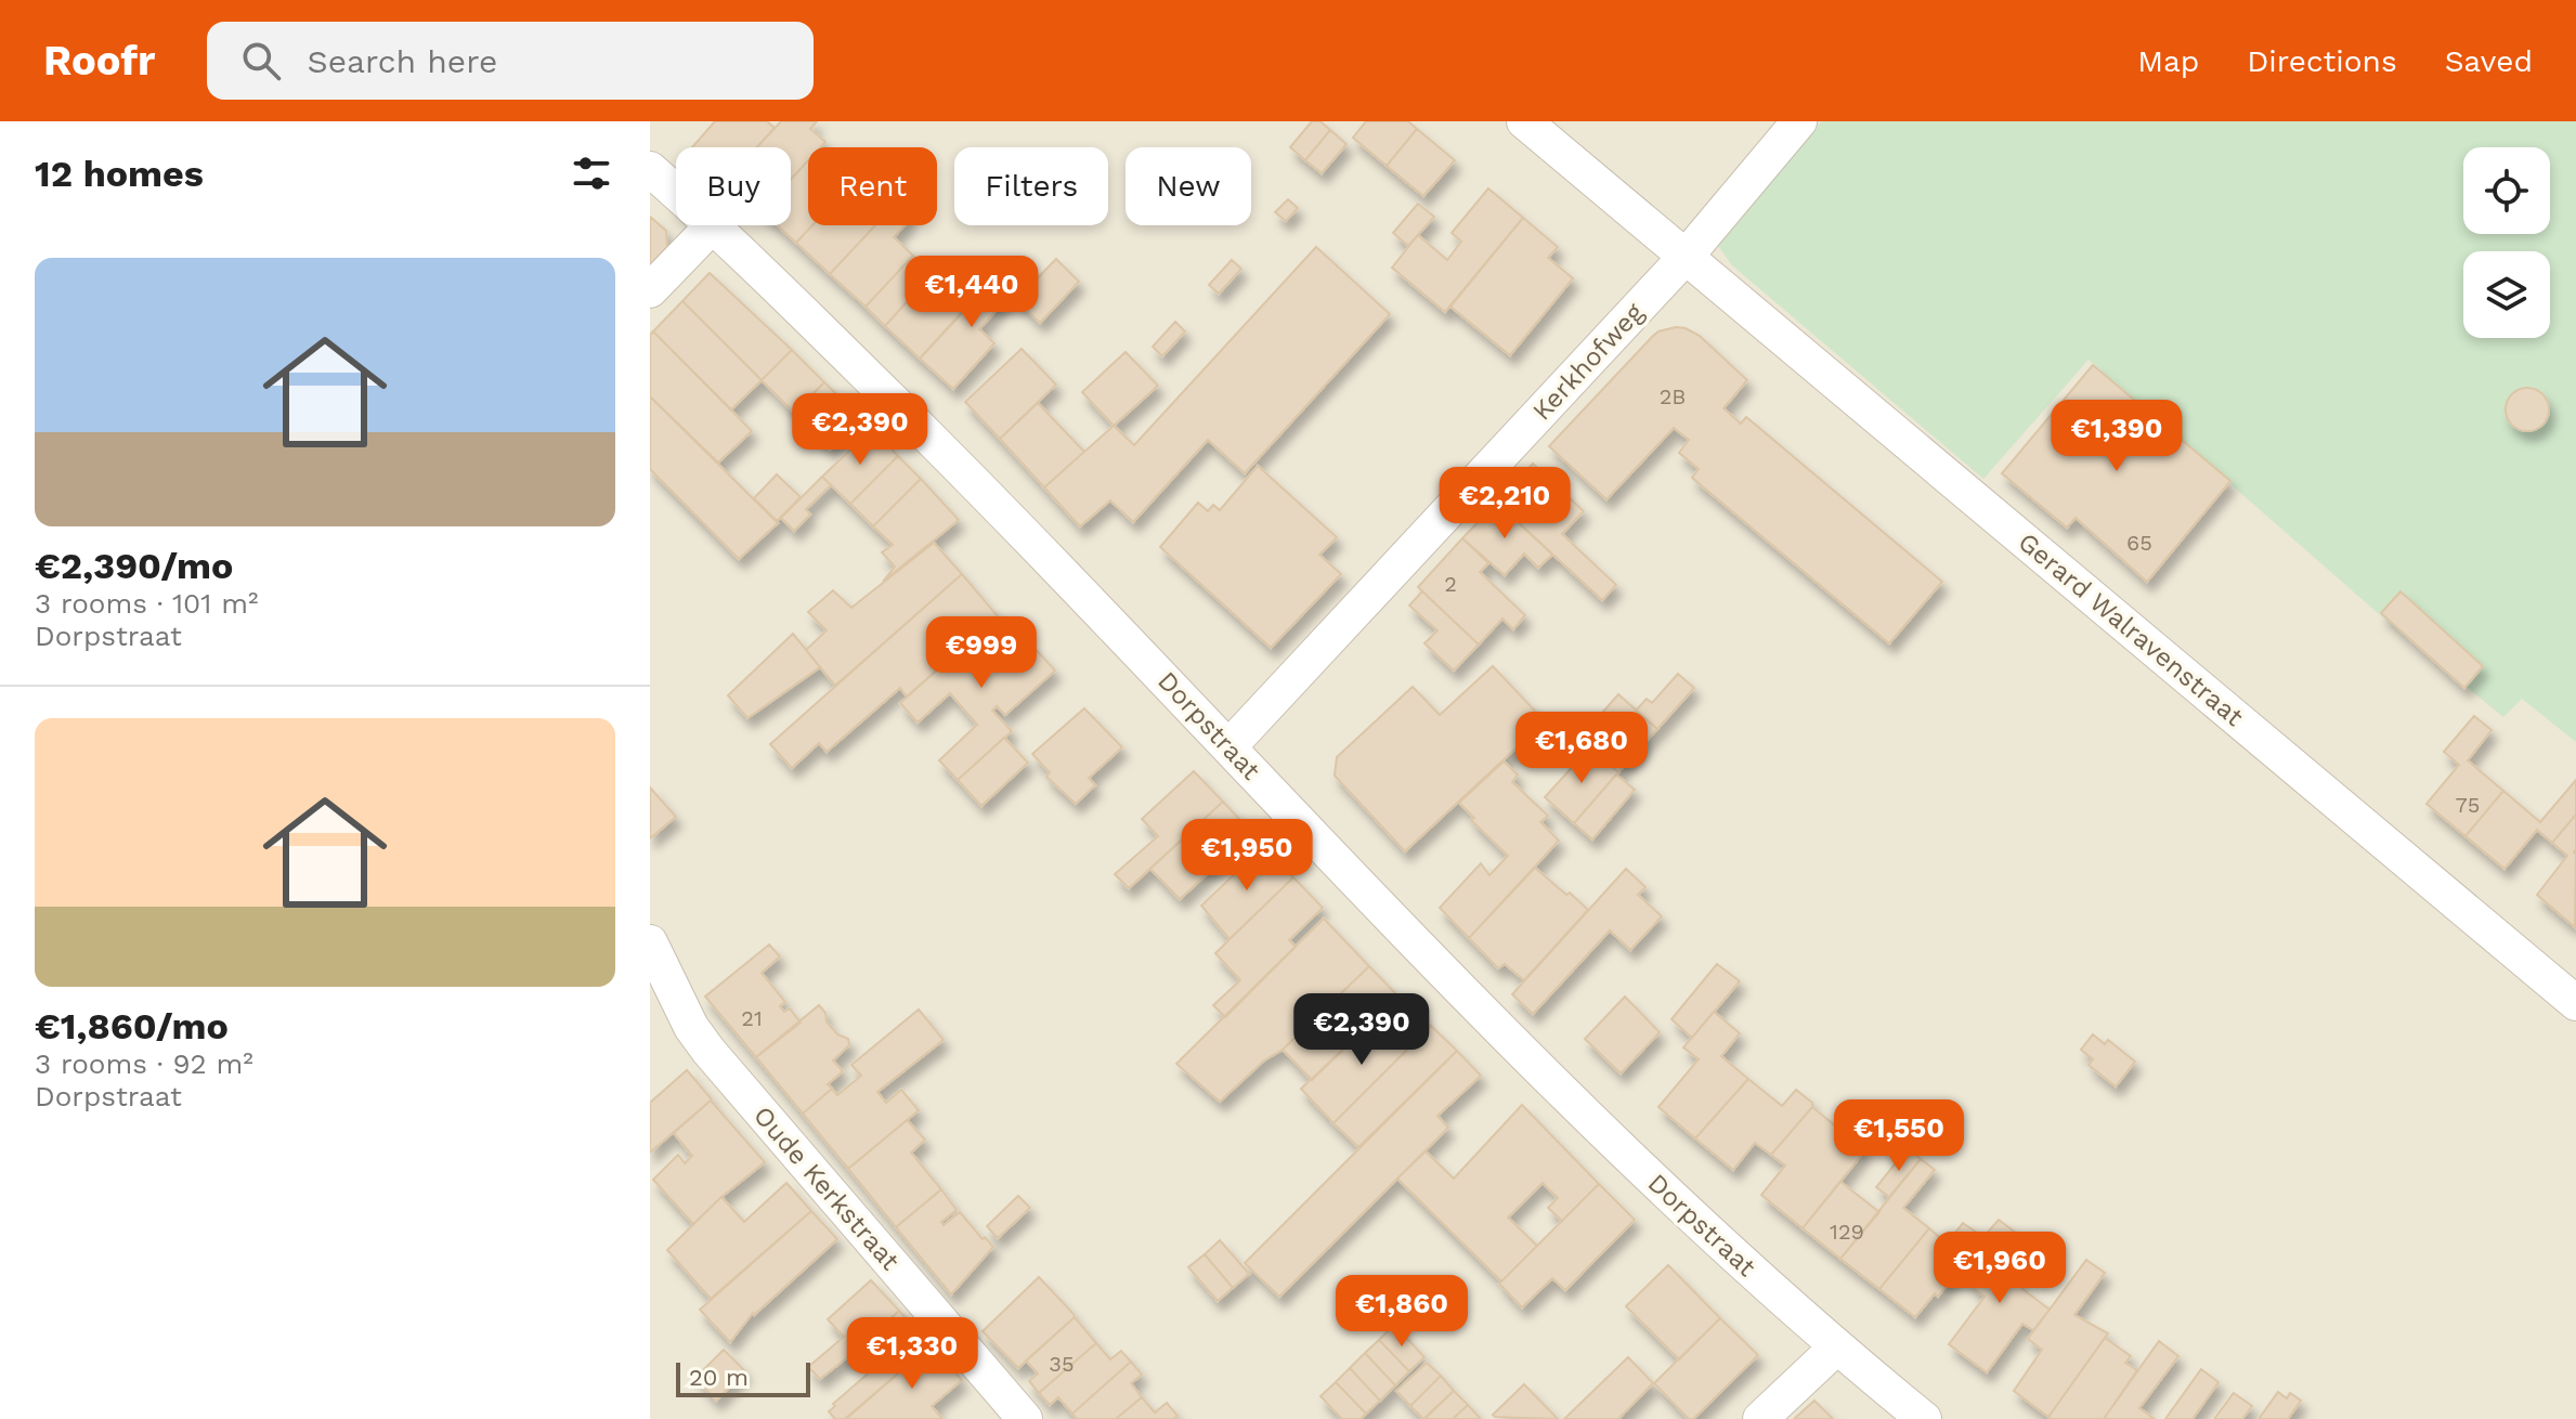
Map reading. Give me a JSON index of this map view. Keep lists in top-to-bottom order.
{
  "streets": {
    "street": [
      "Kerkhofweg",
      "Gerard Walravenstraat",
      "Dorpstraat",
      "Oude Kerkstraat"
    ]
  },
  "crossings": [
    ["Kerkhofweg", "Gerard Walravenstraat"],
    ["Kerkhofweg", "Dorpstraat"]
  ],
  "house_numbers": [
    "2B",
    "65",
    "2",
    "75",
    "21",
    "129",
    "35"
  ],
  "scale_bar": "20 m",
  "page": {
    "header": "Roofr",
    "search": "Search here",
    "nav": ["Map", "Directions", "Saved"],
    "heading": "12 homes",
    "chip": [
      "Buy",
      "Rent",
      "Filters",
      "New"
    ],
    "list": [
      {
        "name": "€2,390/mo",
        "note": "3 rooms · 101 m² · Dorpstraat"
      },
      {
        "name": "€1,860/mo",
        "note": "3 rooms · 92 m² · Dorpstraat"
      }
    ],
    "price": [
      "€1,440",
      "€2,390",
      "€1,390",
      "€2,210",
      "€999",
      "€1,680",
      "€1,950",
      "€2,390",
      "€1,550",
      "€1,960",
      "€1,860",
      "€1,330"
    ],
    "scale": "20 m"
  }
}
